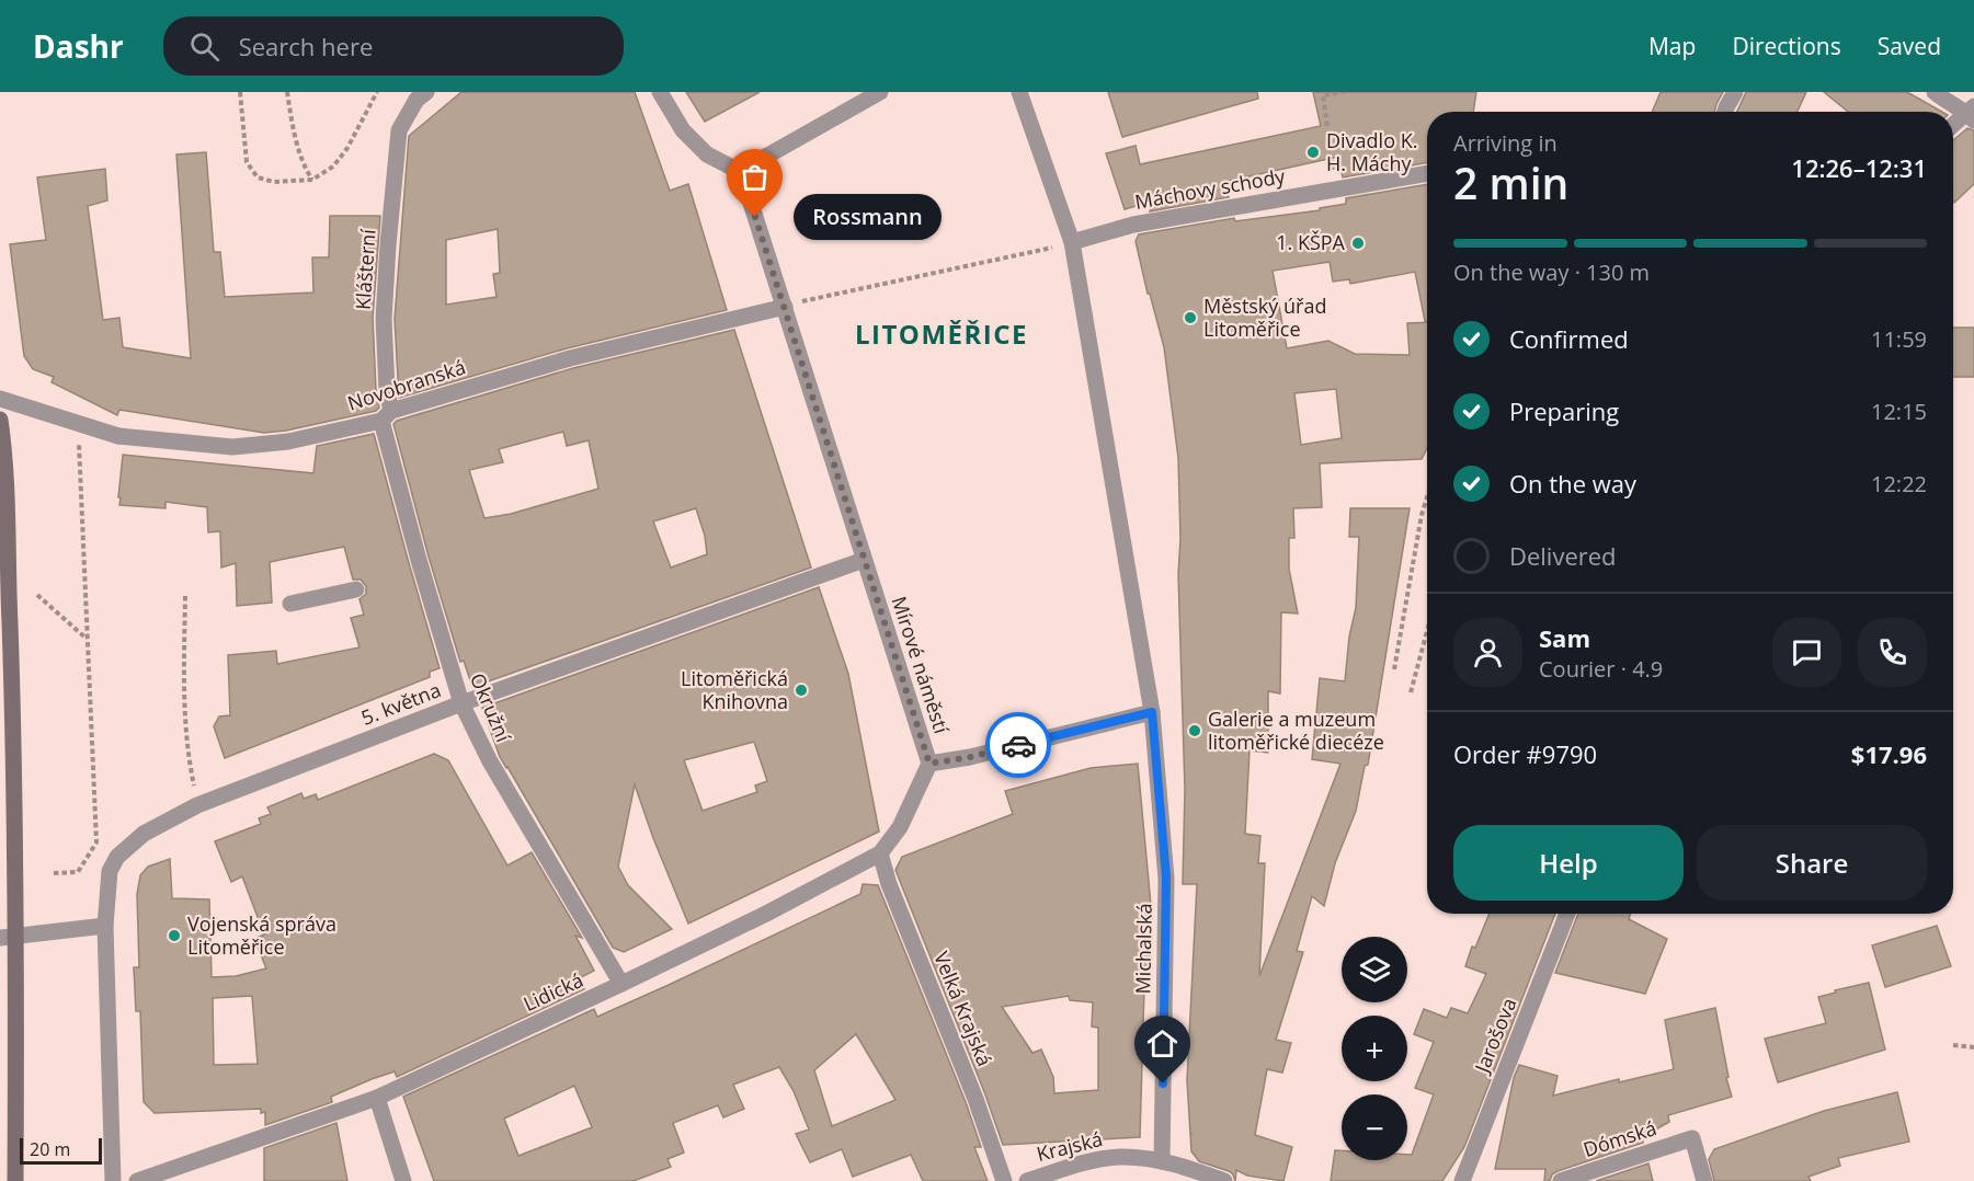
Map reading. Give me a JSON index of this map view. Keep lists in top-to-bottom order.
{
  "streets": {
    "street": [
      "Máchovy schody",
      "Klášterní",
      "Novobranská",
      "Mírové náměstí",
      "5. května",
      "Okružní",
      "Michalská",
      "Lidická",
      "Velká Krajská",
      "Jarošova",
      "Dómská",
      "Krajská"
    ]
  },
  "crossings": [
    ["Klášterní", "Novobranská"],
    ["Klášterní", "Okružní"],
    ["Novobranská", "Mírové náměstí"],
    ["Novobranská", "Okružní"],
    ["Mírové náměstí", "5. května"],
    ["Mírové náměstí", "Michalská"],
    ["Mírové náměstí", "Lidická"],
    ["5. května", "Okružní"],
    ["Okružní", "Lidická"],
    ["Michalská", "Krajská"],
    ["Lidická", "Velká Krajská"]
  ],
  "districts": ["LITOMĚŘICE"],
  "places": [
    "Divadlo K. H. Máchy",
    "Rossmann",
    "1. KŠPA",
    "Městský úřad Litoměřice",
    "Litoměřická Knihovna",
    "Galerie a muzeum litoměřické diecéze",
    "Vojenská správa Litoměřice"
  ],
  "scale_bar": "20 m",
  "page": {
    "header": "Dashr",
    "search": "Search here",
    "nav": ["Map", "Directions", "Saved"],
    "heading": ["2 min", "Arriving in", "12:26–12:31"],
    "panel": [
      "Sam",
      "Courier · 4.9",
      "Order #9790",
      "$17.96"
    ],
    "bubble": "Rossmann",
    "bar": "On the way · 130 m",
    "list": [
      ["Confirmed", "11:59"],
      ["Preparing", "12:15"],
      ["On the way", "12:22"],
      "Delivered"
    ],
    "buttons": ["Help", "Share"],
    "map_buttons": ["+", "−"],
    "scale": "20 m"
  }
}
